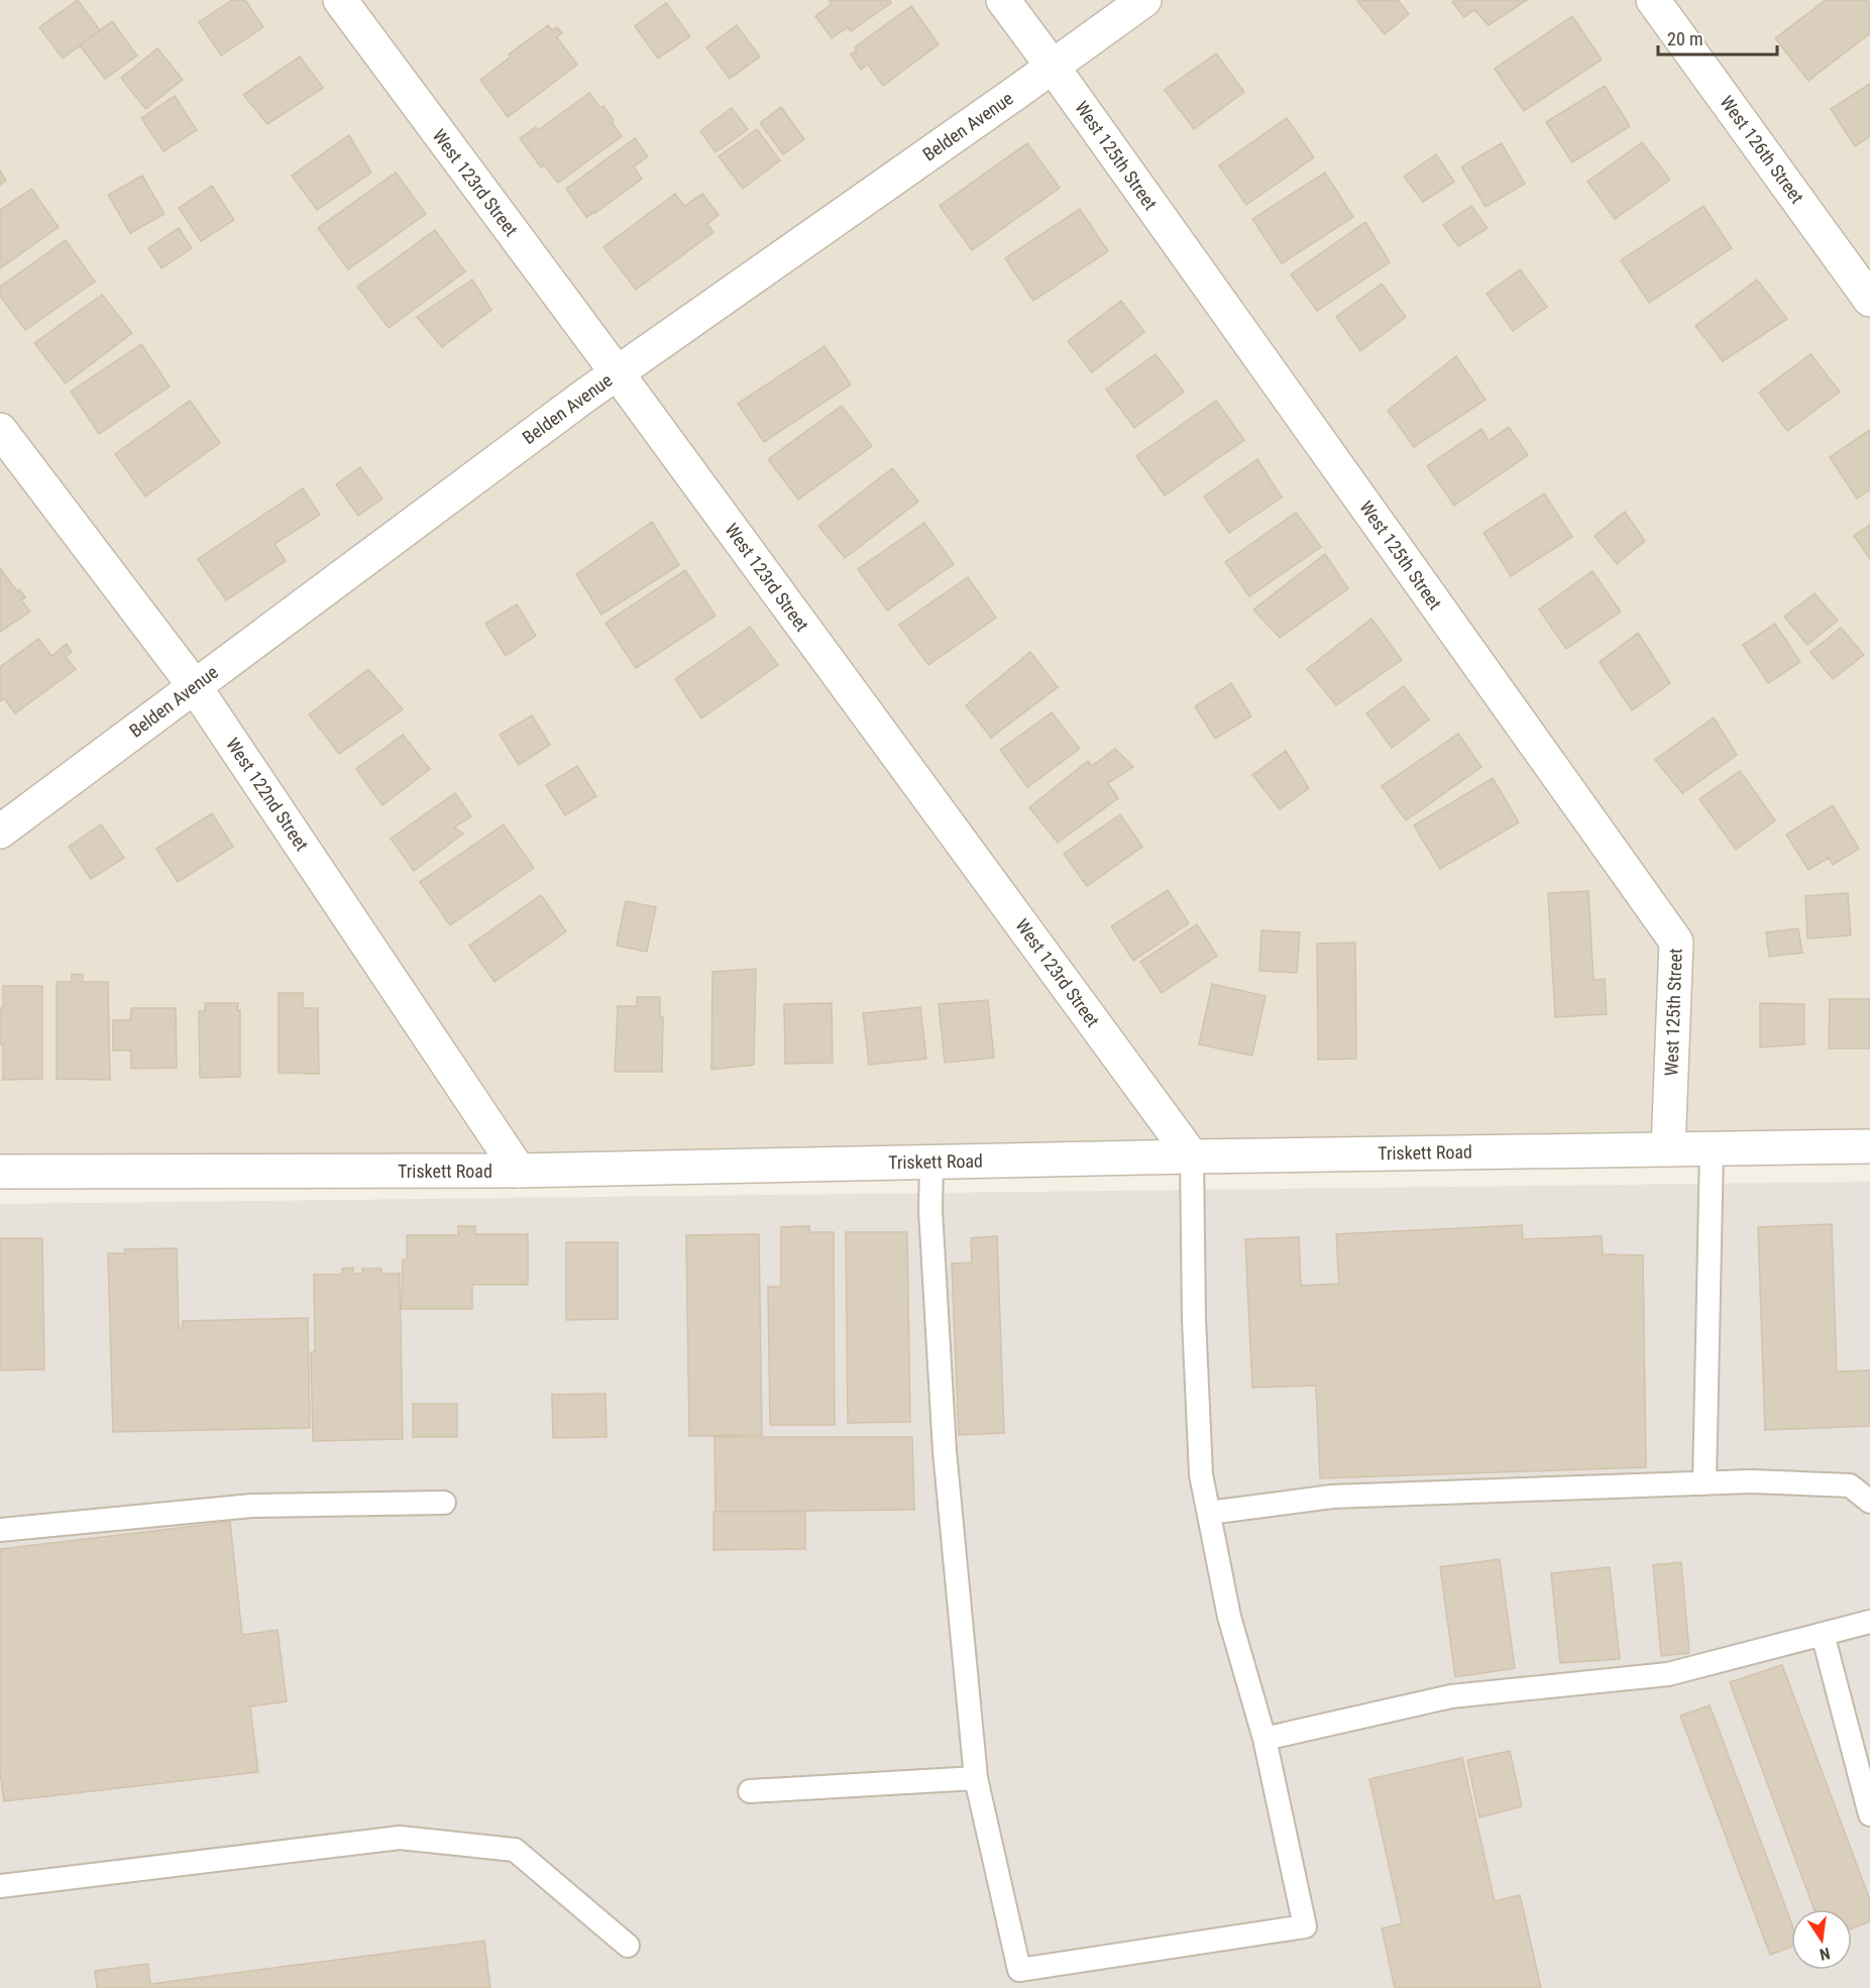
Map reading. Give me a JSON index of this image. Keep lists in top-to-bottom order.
{
  "streets": {
    "street": [
      "Belden Avenue",
      "West 126th Street",
      "West 125th Street",
      "West 123rd Street",
      "West 122nd Street",
      "Triskett Road"
    ]
  },
  "crossings": [
    ["Belden Avenue", "West 125th Street"],
    ["Belden Avenue", "West 123rd Street"],
    ["Belden Avenue", "West 122nd Street"],
    ["West 125th Street", "Triskett Road"],
    ["West 123rd Street", "Triskett Road"],
    ["West 122nd Street", "Triskett Road"]
  ],
  "scale_bar": "20 m",
  "north": "bottom"
}
